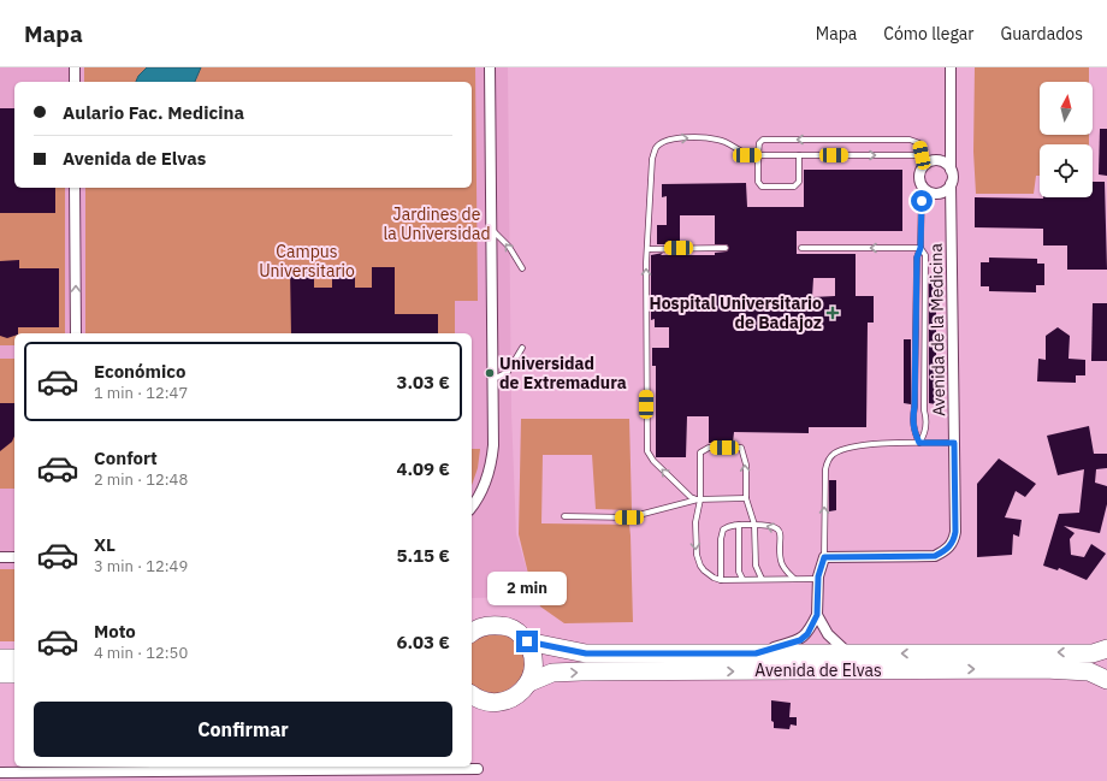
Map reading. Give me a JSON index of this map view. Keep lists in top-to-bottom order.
{
  "streets": {
    "highway": ["Avenida de Elvas"],
    "street": ["Avenida de la Medicina"]
  },
  "parks": ["Jardines de la Universidad", "Campus Universitario"],
  "places": {
    "health": ["Hospital Universitario de Badajoz"],
    "other": ["Universidad de Extremadura"]
  },
  "north": "top",
  "page": {
    "header": "Mapa",
    "nav": ["Mapa", "Cómo llegar", "Guardados"],
    "banner": ["Aulario Fac. Medicina", "Avenida de Elvas"],
    "list": [
      {
        "name": "Económico",
        "note": "1 min · 12:47",
        "value": "3.03 €"
      },
      {
        "name": "Confort",
        "note": "2 min · 12:48",
        "value": "4.09 €"
      },
      {
        "name": "XL",
        "note": "3 min · 12:49",
        "value": "5.15 €"
      },
      {
        "name": "Moto",
        "note": "4 min · 12:50",
        "value": "6.03 €"
      }
    ],
    "bubble": "2 min",
    "buttons": "Confirmar"
  }
}
